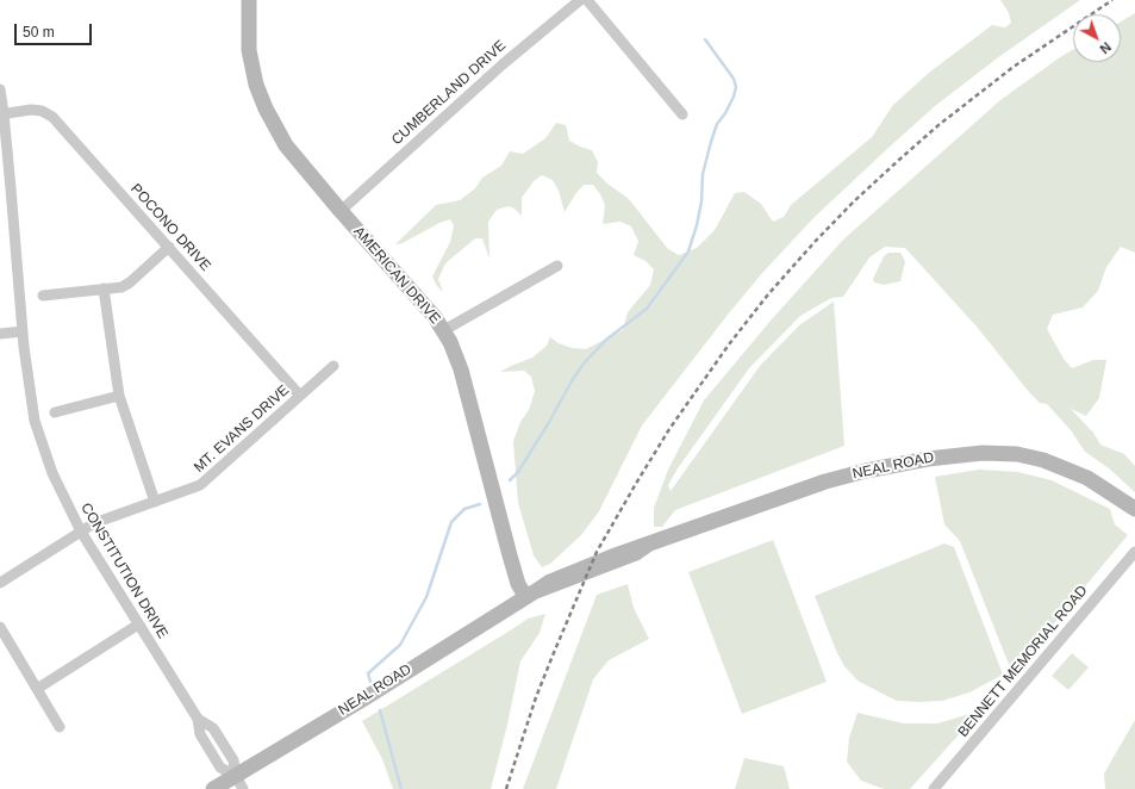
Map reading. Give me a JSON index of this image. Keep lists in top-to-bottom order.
{
  "streets": {
    "street": [
      "CUMBERLAND DRIVE",
      "POCONO DRIVE",
      "AMERICAN DRIVE",
      "MT. EVANS DRIVE",
      "NEAL ROAD",
      "CONSTITUTION DRIVE",
      "BENNETT MEMORIAL ROAD"
    ]
  },
  "crossings": [
    ["CUMBERLAND DRIVE", "AMERICAN DRIVE"],
    ["POCONO DRIVE", "MT. EVANS DRIVE"],
    ["POCONO DRIVE", "CONSTITUTION DRIVE"],
    ["AMERICAN DRIVE", "NEAL ROAD"],
    ["MT. EVANS DRIVE", "CONSTITUTION DRIVE"],
    ["NEAL ROAD", "CONSTITUTION DRIVE"]
  ],
  "scale_bar": "50 m",
  "north": "bottom right"
}
